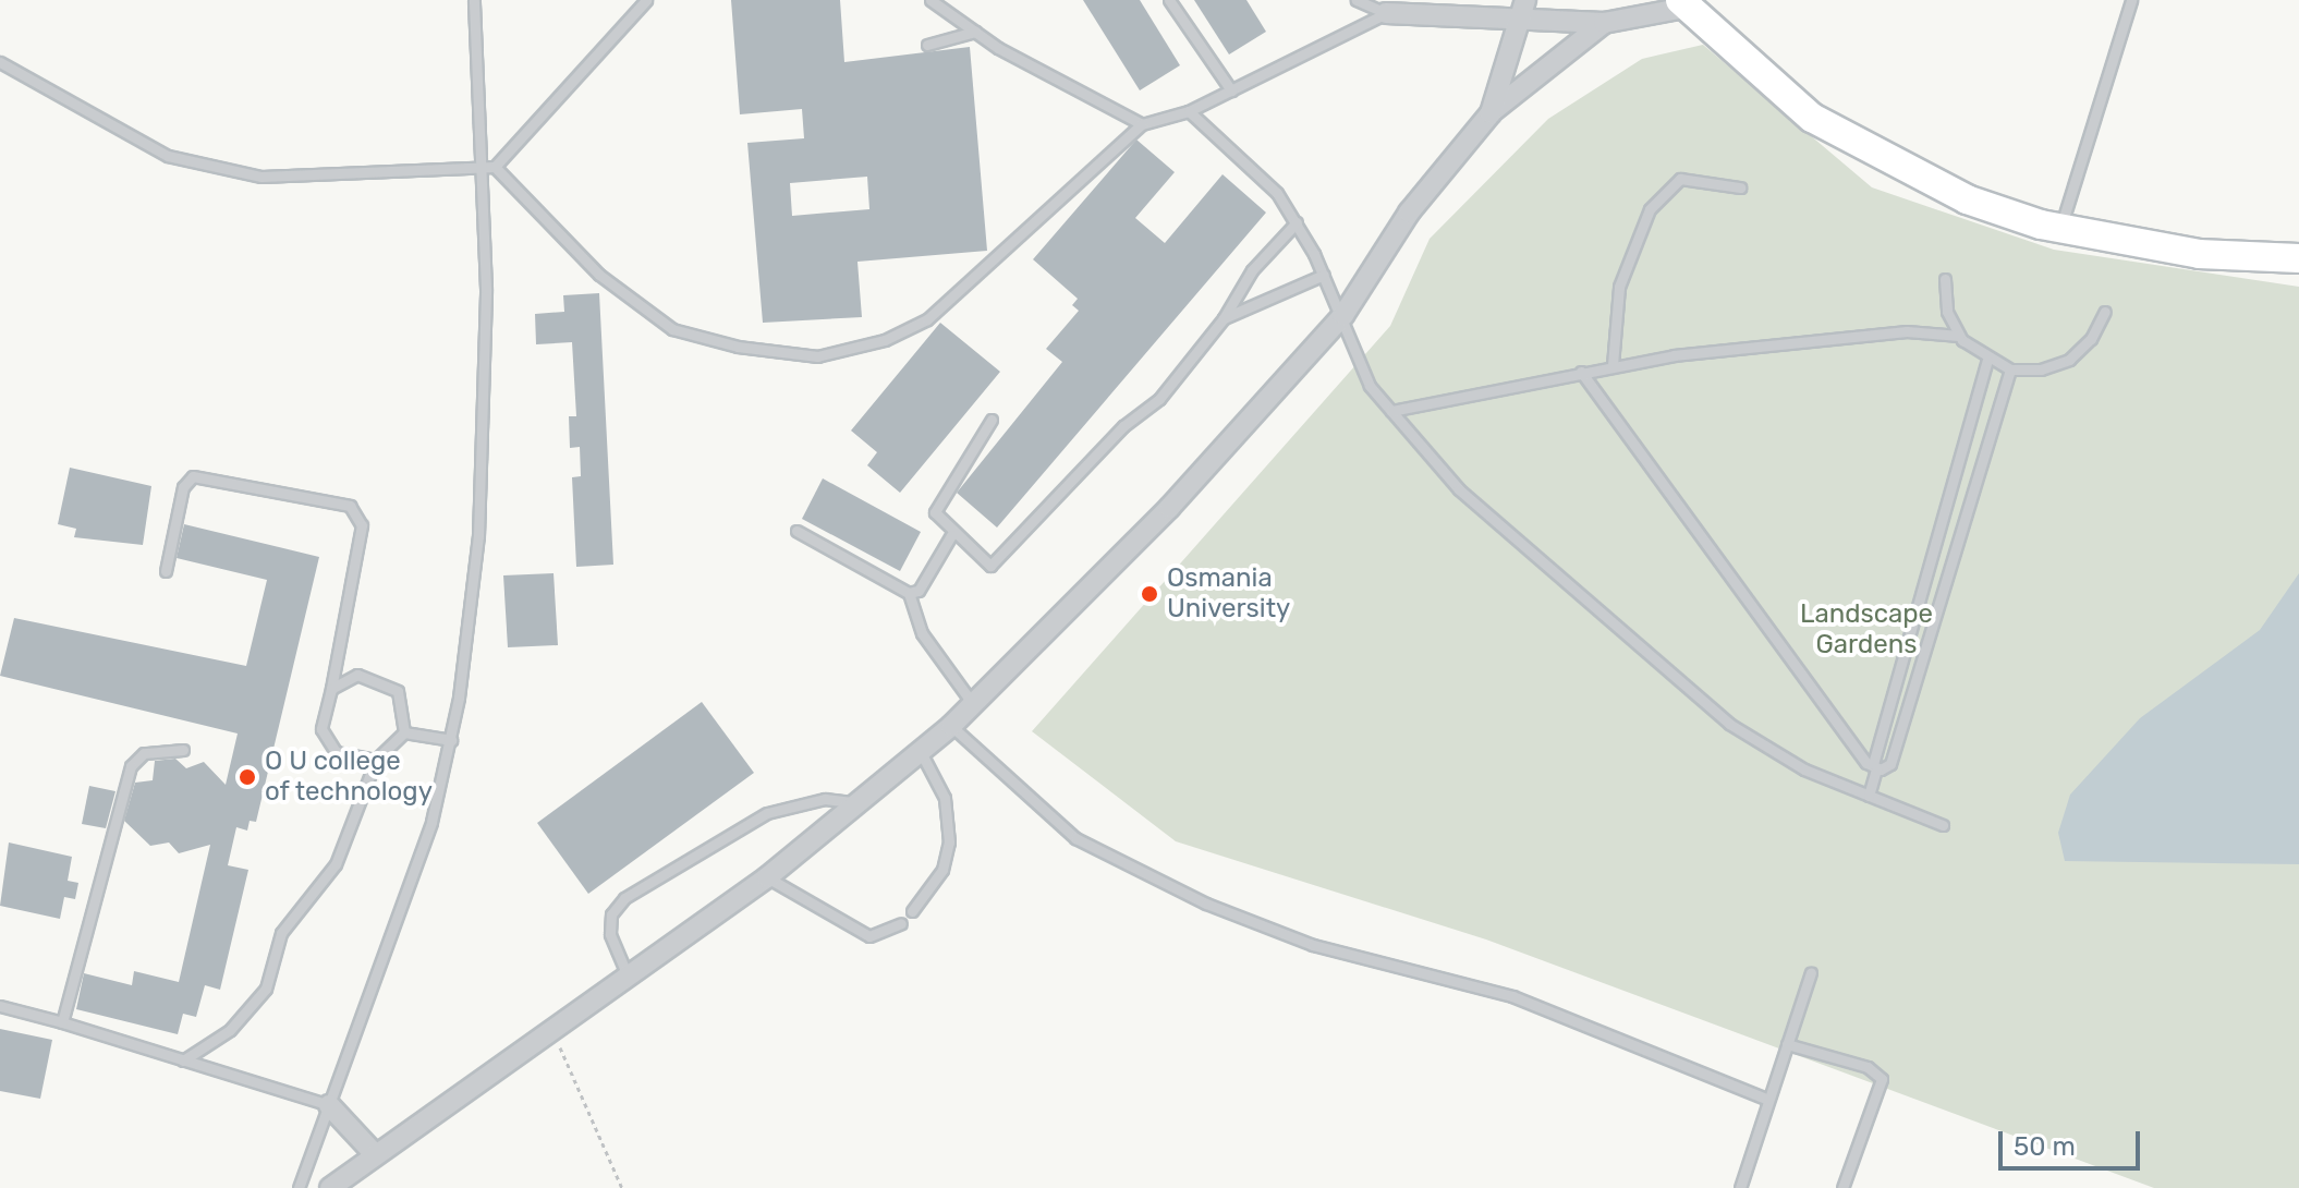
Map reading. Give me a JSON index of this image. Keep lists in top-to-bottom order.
{
  "parks": ["Landscape Gardens"],
  "places": ["Osmania University", "O U college of technology"],
  "scale_bar": "50 m"
}
